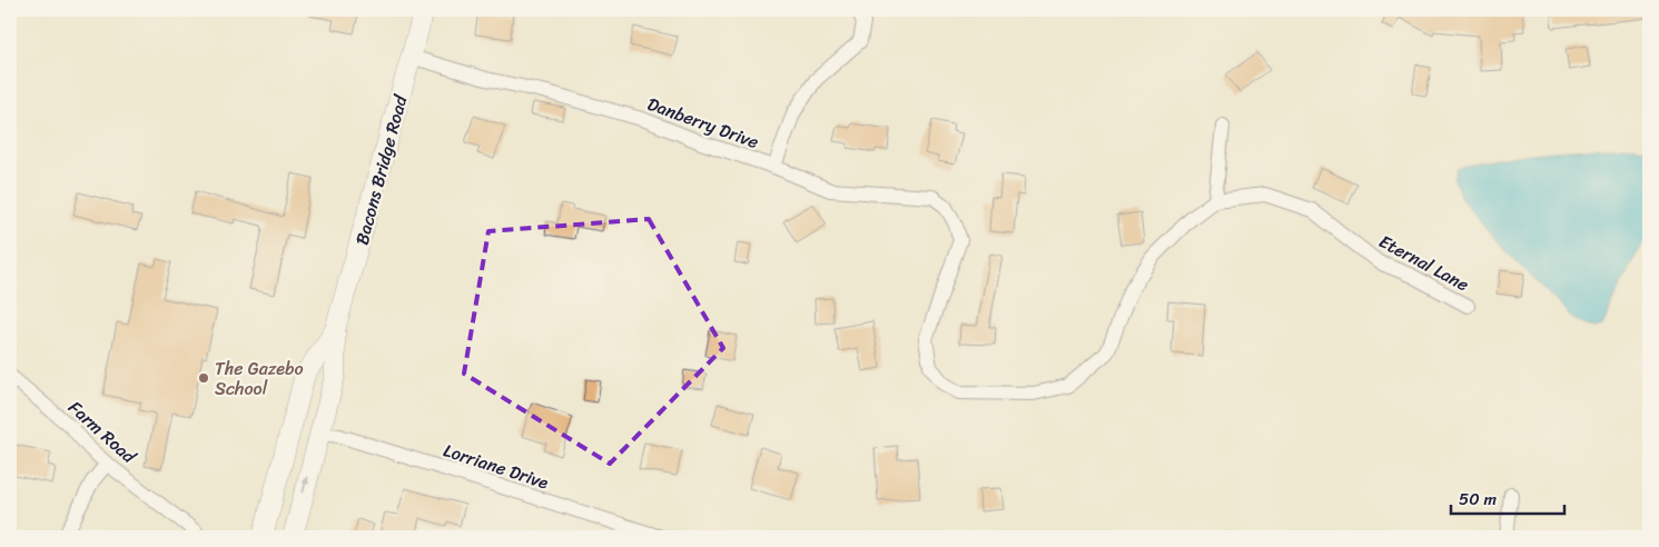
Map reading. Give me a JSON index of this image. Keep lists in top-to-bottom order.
{
  "streets": {
    "main road": ["Bacons Bridge Road"],
    "street": [
      "Danberry Drive",
      "Eternal Lane",
      "Farm Road",
      "Lorriane Drive"
    ]
  },
  "crossings": [
    ["Danberry Drive", "Bacons Bridge Road"],
    ["Danberry Drive", "Eternal Lane"],
    ["Bacons Bridge Road", "Lorriane Drive"]
  ],
  "places": ["The Gazebo School"],
  "scale_bar": "50 m"
}
